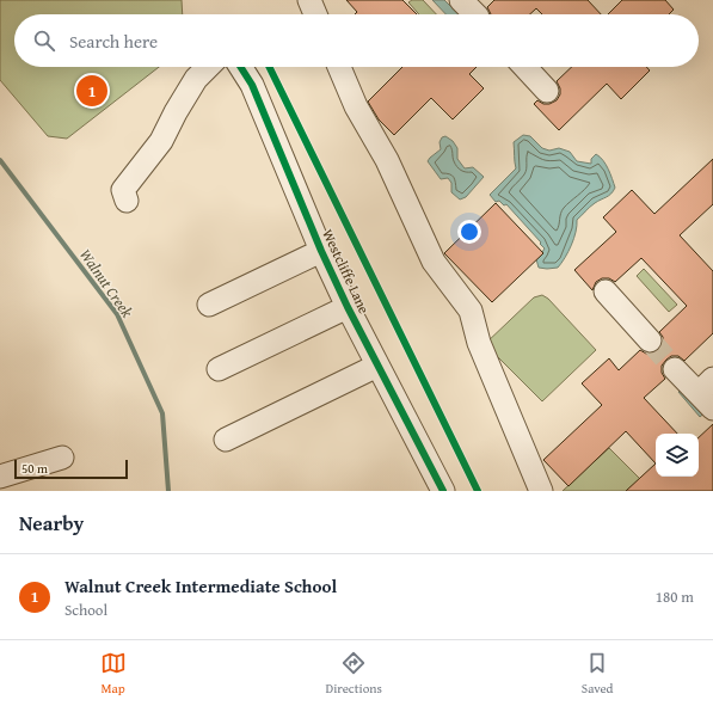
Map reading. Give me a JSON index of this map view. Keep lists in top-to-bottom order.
{
  "streets": {
    "street": ["Westcliffe Lane"]
  },
  "water": ["Walnut Creek"],
  "scale_bar": "50 m",
  "page": {
    "search": "Search here",
    "pins": "1",
    "scale": "50 m",
    "heading": "Nearby",
    "list": [
      {
        "mark": "1",
        "name": "Walnut Creek Intermediate School",
        "note": "School",
        "value": "180 m"
      }
    ],
    "nav": ["Map", "Directions", "Saved"]
  }
}
